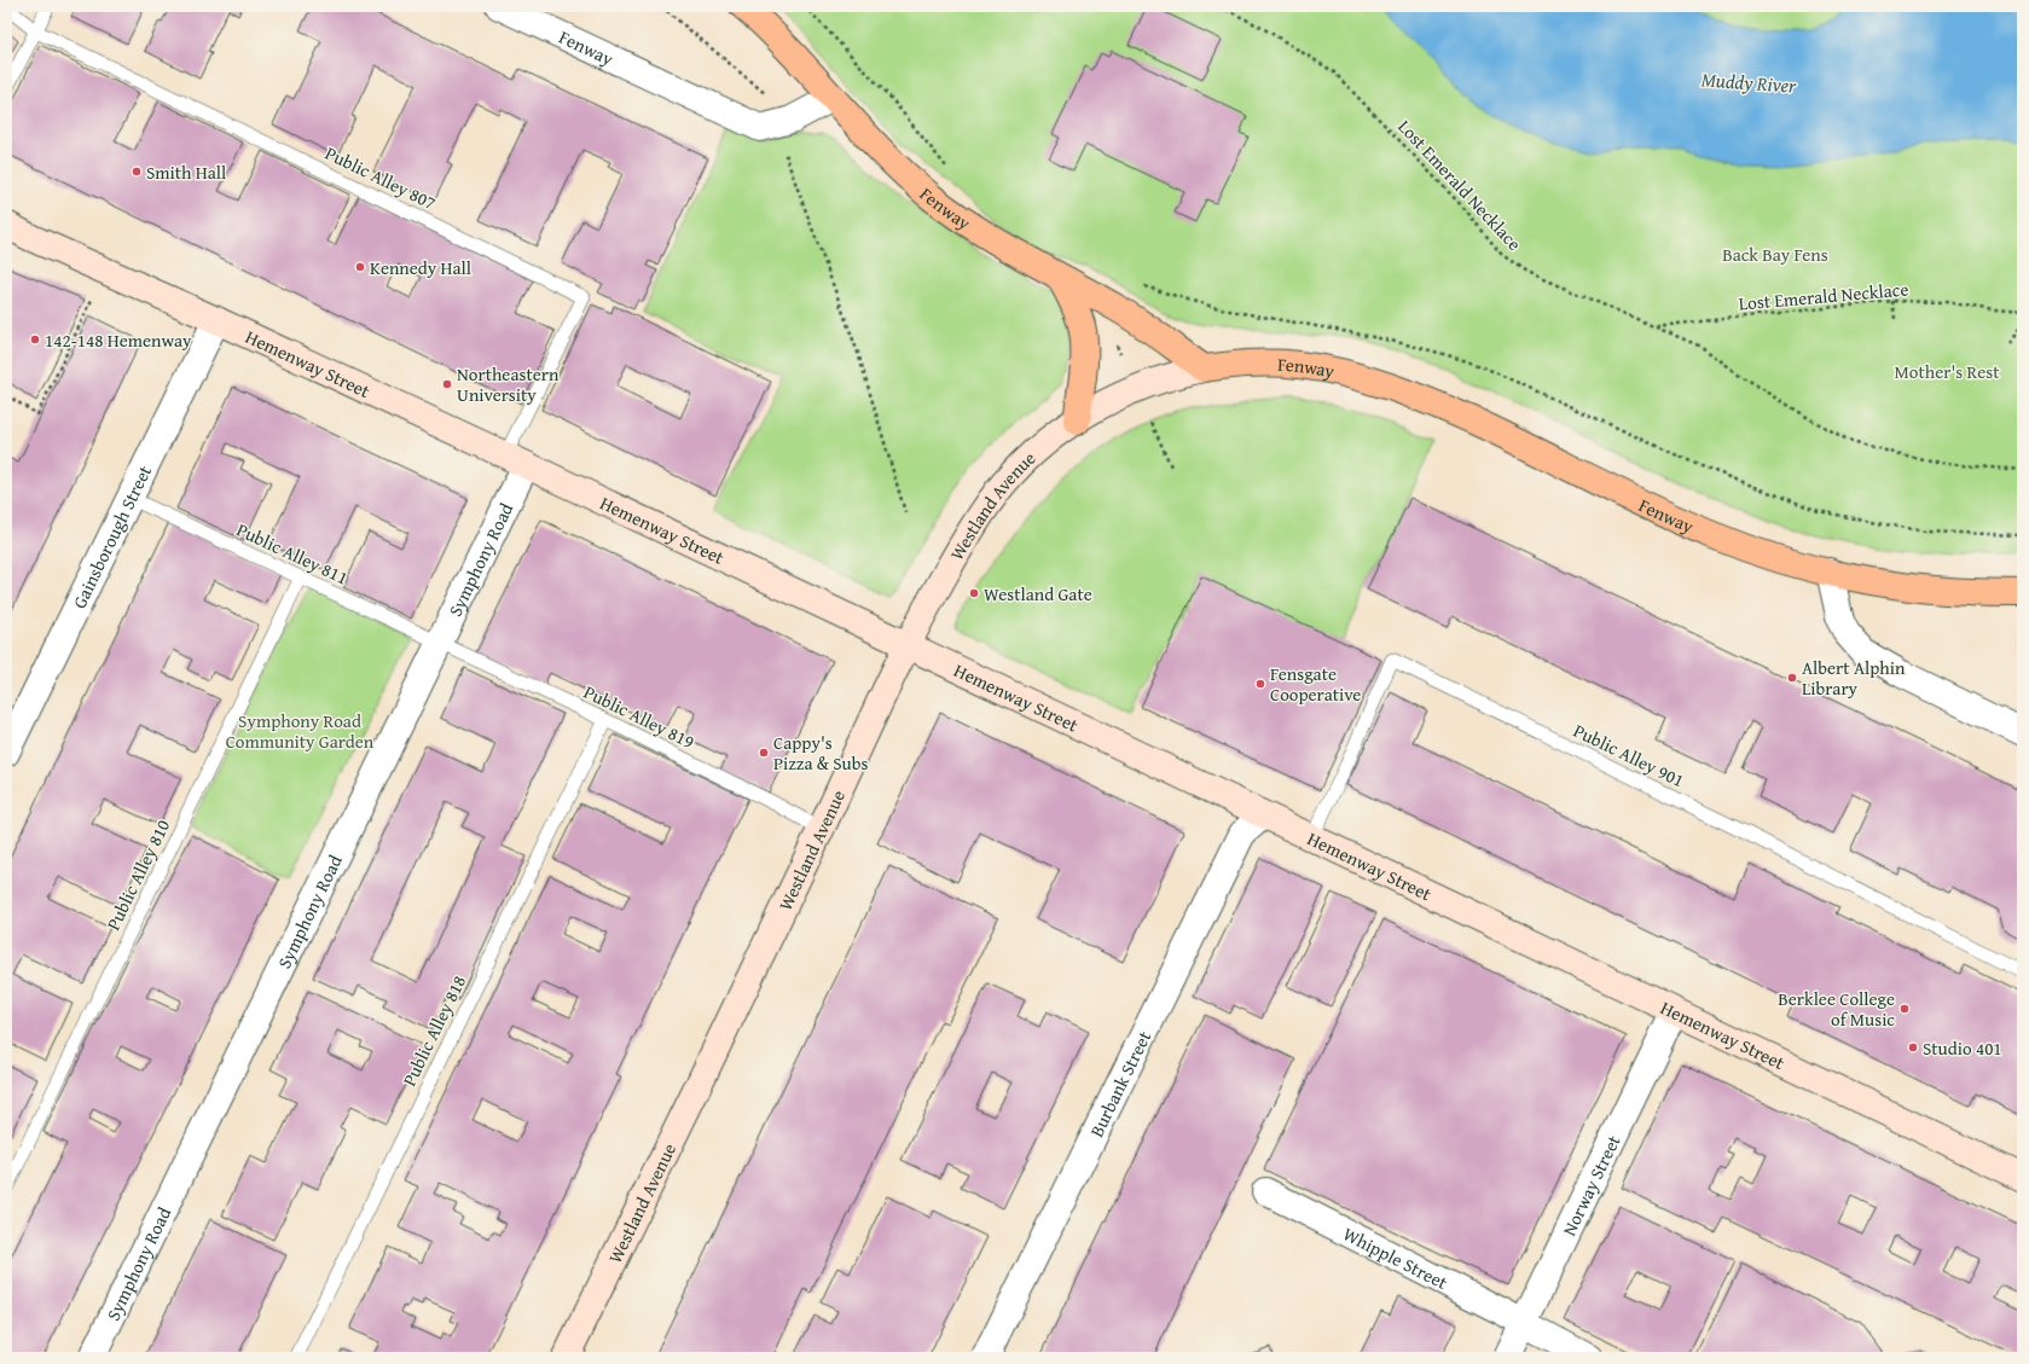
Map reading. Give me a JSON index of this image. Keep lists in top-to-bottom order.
{
  "streets": {
    "highway": ["Fenway"],
    "main road": ["Hemenway Street", "Westland Avenue"],
    "street": [
      "Gainsborough Street",
      "Symphony Road",
      "Burbank Street",
      "Norway Street",
      "Whipple Street"
    ],
    "lane": [
      "Public Alley 807",
      "Public Alley 811",
      "Public Alley 819",
      "Public Alley 901",
      "Public Alley 810",
      "Public Alley 818"
    ],
    "path": ["Lost Emerald Necklace"]
  },
  "crossings": [
    ["Fenway", "Westland Avenue"],
    ["Public Alley 807", "Hemenway Street"],
    ["Public Alley 807", "Symphony Road"],
    ["Hemenway Street", "Westland Avenue"],
    ["Hemenway Street", "Gainsborough Street"],
    ["Hemenway Street", "Symphony Road"],
    ["Hemenway Street", "Public Alley 901"],
    ["Hemenway Street", "Burbank Street"],
    ["Hemenway Street", "Norway Street"],
    ["Westland Avenue", "Public Alley 819"],
    ["Gainsborough Street", "Public Alley 811"],
    ["Public Alley 811", "Symphony Road"],
    ["Public Alley 811", "Public Alley 819"],
    ["Public Alley 811", "Public Alley 810"],
    ["Symphony Road", "Public Alley 819"],
    ["Public Alley 819", "Public Alley 818"],
    ["Norway Street", "Whipple Street"]
  ],
  "water": ["Muddy River"],
  "parks": ["Back Bay Fens", "Mother's Rest", "Symphony Road Community Garden"],
  "places": [
    "Smith Hall",
    "Kennedy Hall",
    "142-148 Hemenway",
    "Northeastern University",
    "Westland Gate",
    "Albert Alphin Library",
    "Fensgate Cooperative",
    "Cappy's Pizza & Subs",
    "Berklee College of Music",
    "Studio 401"
  ]
}
